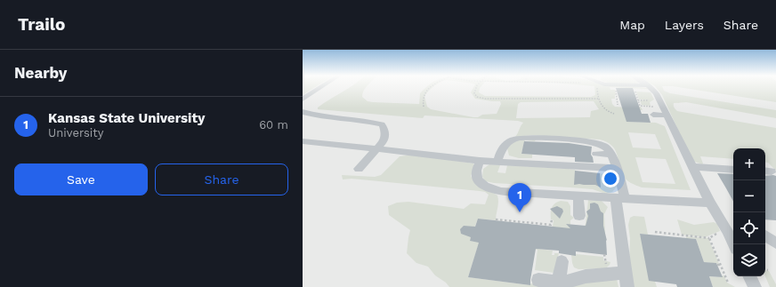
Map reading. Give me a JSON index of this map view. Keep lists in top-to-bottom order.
{
  "page": {
    "header": "Trailo",
    "nav": ["Map", "Layers", "Share"],
    "heading": "Nearby",
    "list": [
      {
        "mark": "1",
        "name": "Kansas State University",
        "note": "University",
        "value": "60 m"
      }
    ],
    "map_buttons": ["+", "−"],
    "buttons": ["Save", "Share"],
    "pins": "1"
  }
}
